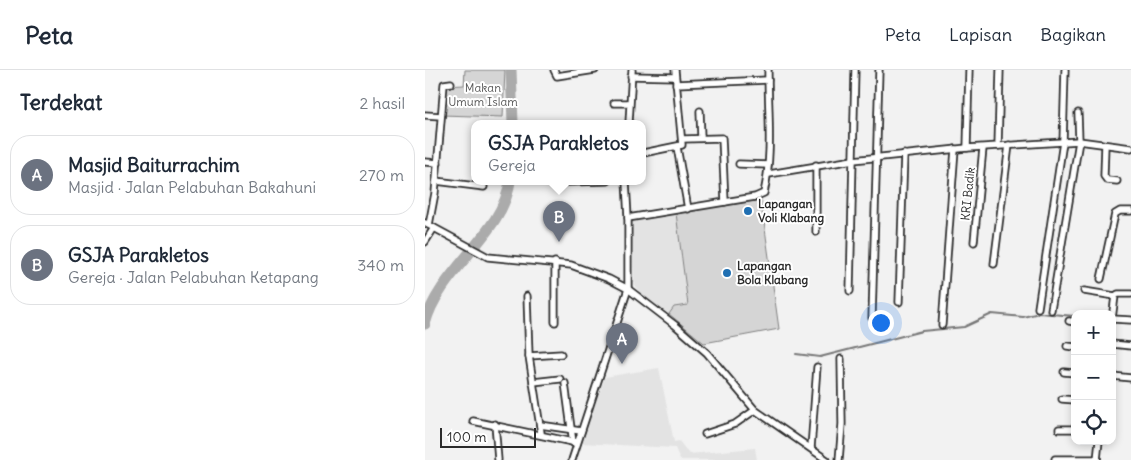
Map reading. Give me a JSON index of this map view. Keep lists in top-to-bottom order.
{
  "streets": {
    "street": ["KRI Badik"]
  },
  "parks": ["Makan Umum Islam"],
  "places": ["Lapangan Voli Klabang", "Lapangan Bola Klabang"],
  "scale_bar": "100 m",
  "page": {
    "header": "Peta",
    "nav": ["Peta", "Lapisan", "Bagikan"],
    "heading": ["Terdekat", "2 hasil"],
    "popup": ["GSJA Parakletos", "Gereja"],
    "list": [
      {
        "mark": "A",
        "name": "Masjid Baiturrachim",
        "note": "Masjid · Jalan Pelabuhan Bakahuni",
        "value": "270 m"
      },
      {
        "mark": "B",
        "name": "GSJA Parakletos",
        "note": "Gereja · Jalan Pelabuhan Ketapang",
        "value": "340 m"
      }
    ],
    "pins": ["B", "A"],
    "map_buttons": ["+", "−"],
    "scale": "100 m"
  }
}
